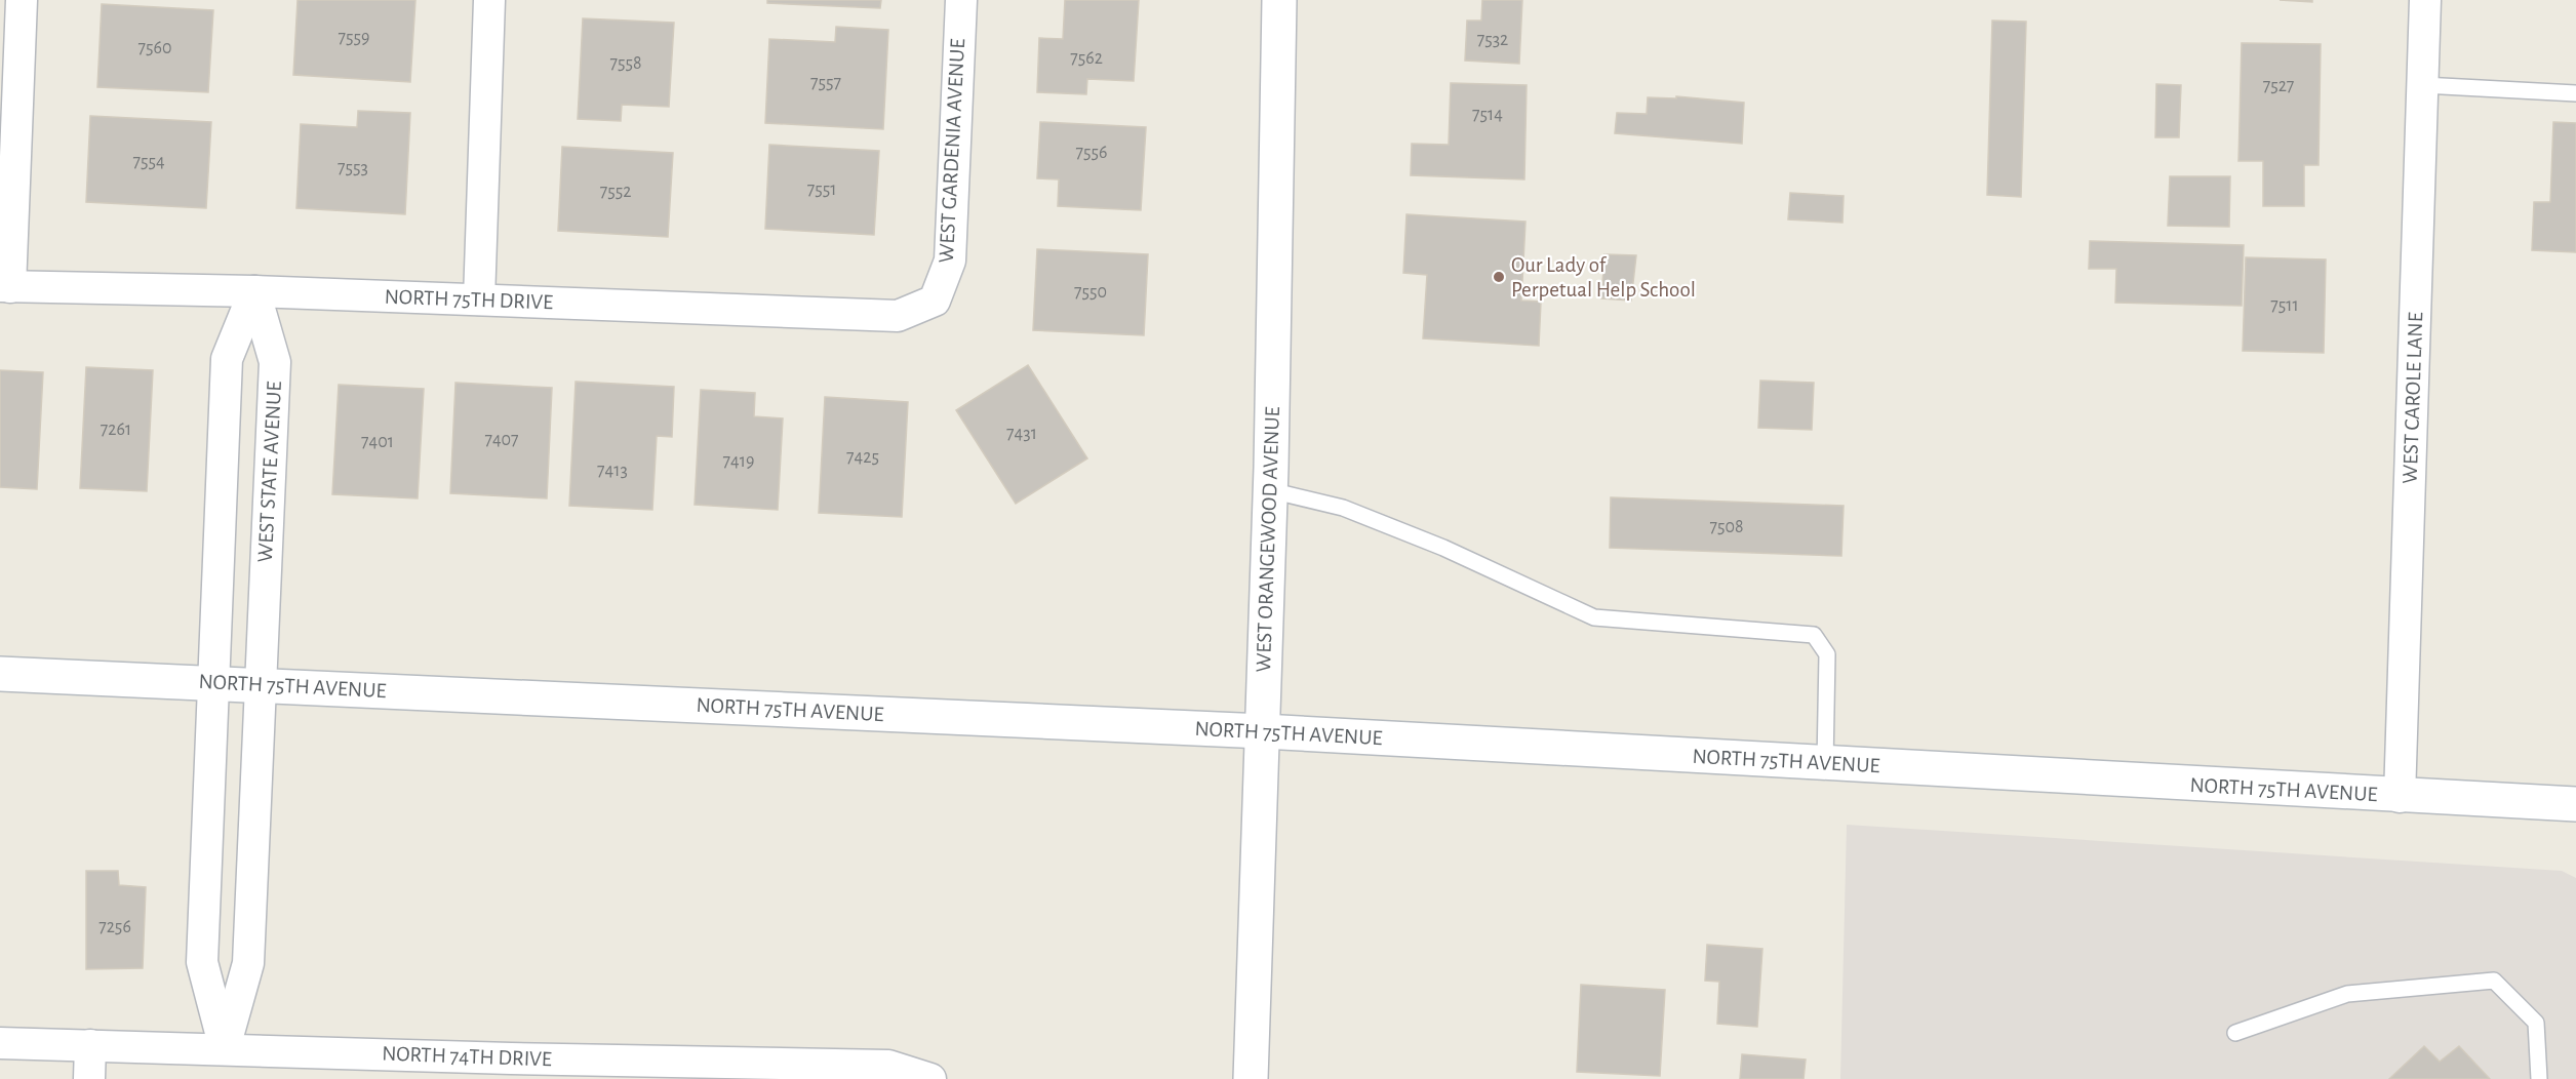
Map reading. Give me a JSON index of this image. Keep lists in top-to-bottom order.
{
  "streets": {
    "main road": ["WEST ORANGEWOOD AVENUE", "NORTH 75TH AVENUE"],
    "street": [
      "WEST GARDENIA AVENUE",
      "NORTH 75TH DRIVE",
      "WEST CAROLE LANE",
      "WEST STATE AVENUE",
      "NORTH 74TH DRIVE"
    ]
  },
  "crossings": [
    ["WEST GARDENIA AVENUE", "NORTH 75TH DRIVE"],
    ["NORTH 75TH DRIVE", "WEST STATE AVENUE"],
    ["WEST CAROLE LANE", "NORTH 75TH AVENUE"],
    ["WEST STATE AVENUE", "NORTH 75TH AVENUE"],
    ["WEST STATE AVENUE", "NORTH 74TH DRIVE"],
    ["WEST ORANGEWOOD AVENUE", "NORTH 75TH AVENUE"]
  ],
  "places": ["Our Lady of Perpetual Help School"],
  "house_numbers": [
    "7559",
    "7532",
    "7560",
    "7562",
    "7558",
    "7557",
    "7527",
    "7514",
    "7556",
    "7554",
    "7553",
    "7551",
    "7552",
    "7550",
    "7511",
    "7261",
    "7431",
    "7407",
    "7401",
    "7425",
    "7419",
    "7413",
    "7508",
    "7256"
  ]
}
